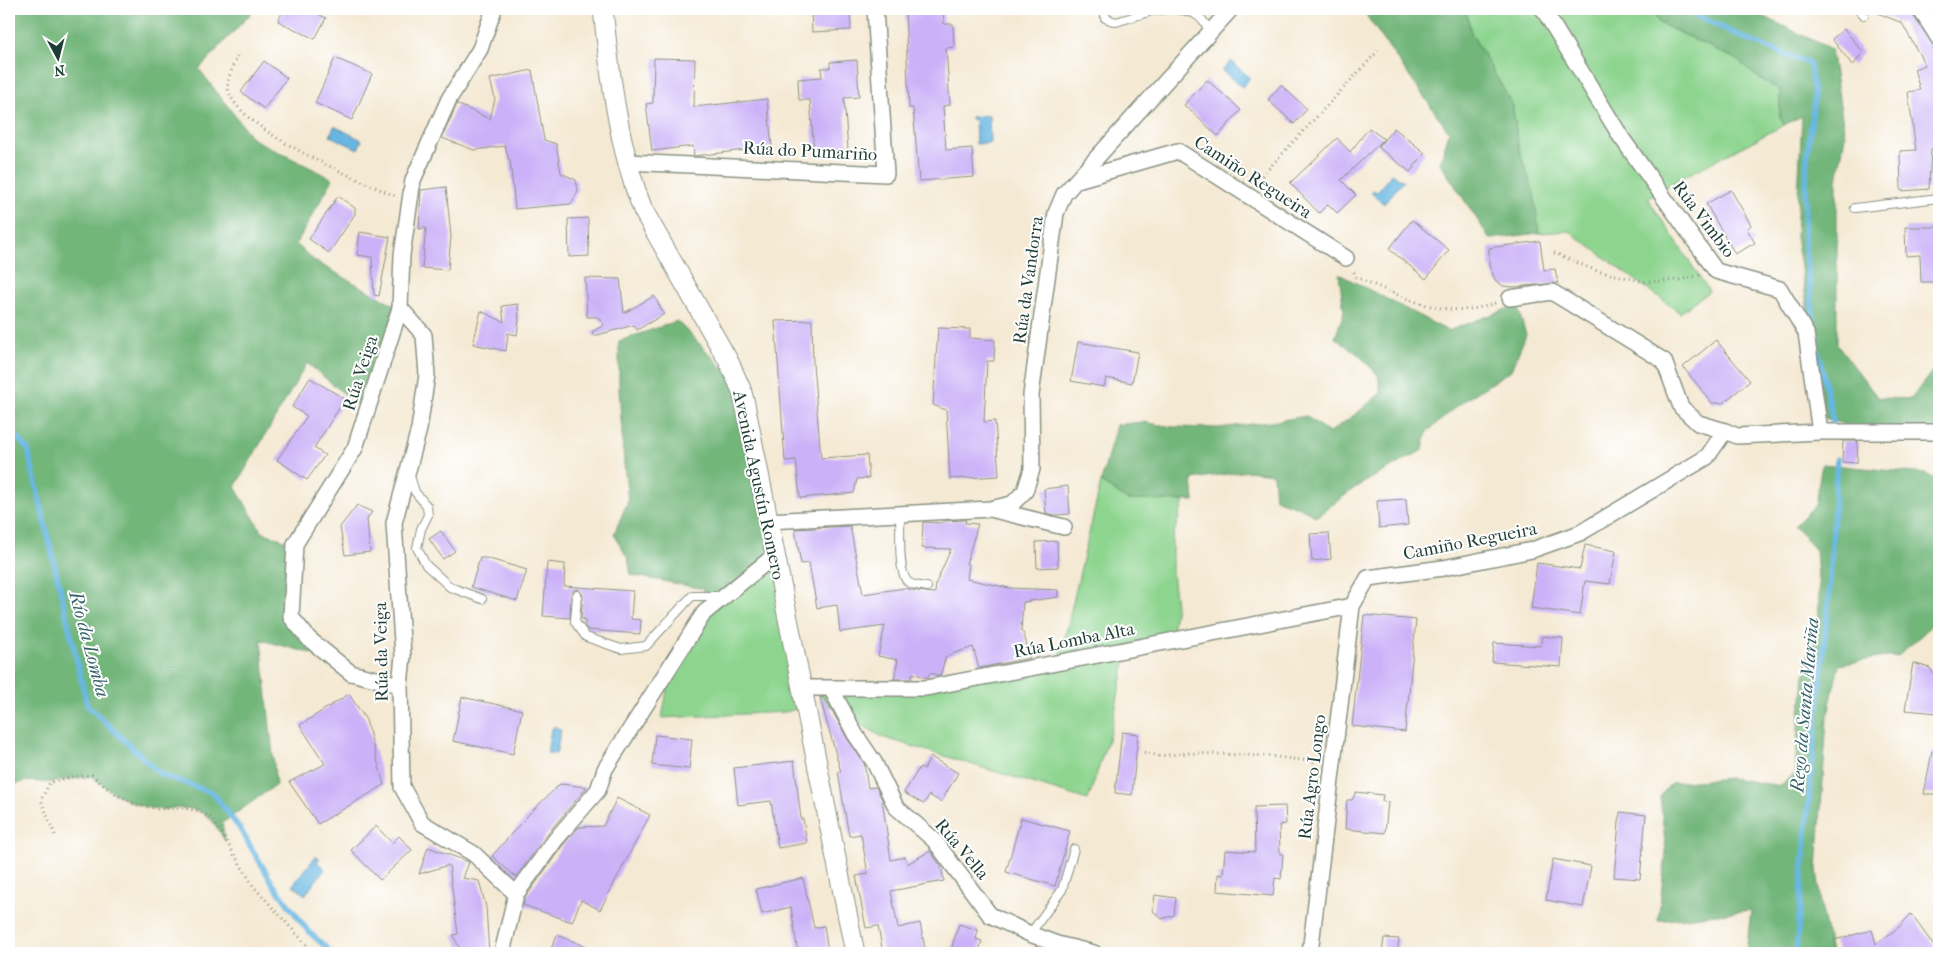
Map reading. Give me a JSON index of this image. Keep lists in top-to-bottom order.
{
  "streets": {
    "street": [
      "Rúa do Pumariño",
      "Camiño Regueira",
      "Rúa Vimbio",
      "Rúa da Vandorra",
      "Rúa Veiga",
      "Avenida Agustín Romero",
      "Rúa Lomba Alta",
      "Rúa da Veiga",
      "Rúa Agro Longo",
      "Rúa Vella"
    ]
  },
  "crossings": [
    ["Rúa do Pumariño", "Avenida Agustín Romero"],
    ["Camiño Regueira", "Rúa da Vandorra"],
    ["Camiño Regueira", "Rúa Lomba Alta"],
    ["Camiño Regueira", "Rúa Agro Longo"],
    ["Rúa da Vandorra", "Avenida Agustín Romero"],
    ["Rúa Veiga", "Rúa da Veiga"],
    ["Avenida Agustín Romero", "Rúa Lomba Alta"],
    ["Rúa Lomba Alta", "Rúa Agro Longo"],
    ["Rúa Lomba Alta", "Rúa Vella"]
  ],
  "water": ["Río da Lomba", "Rego da Santa Mariña"],
  "north": "bottom"
}
